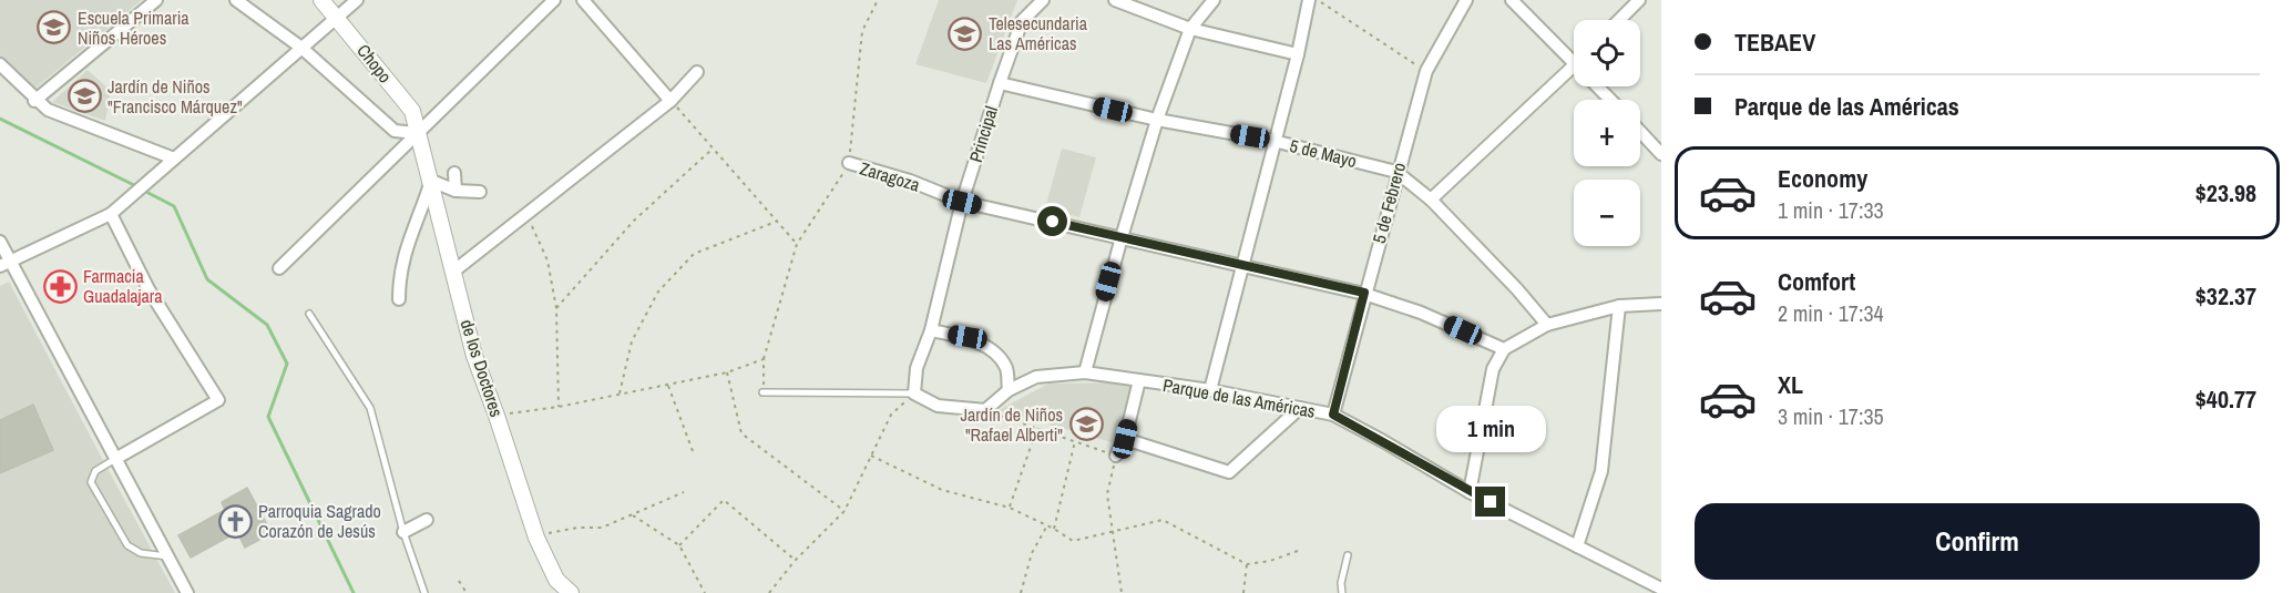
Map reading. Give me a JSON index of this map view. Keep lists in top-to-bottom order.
{
  "streets": {
    "street": [
      "Chopo",
      "Principal",
      "5 de Mayo",
      "Zaragoza",
      "5 de Febrero",
      "de los Doctores",
      "Parque de las Américas"
    ]
  },
  "crossings": [
    ["Chopo", "de los Doctores"],
    ["Principal", "5 de Mayo"],
    ["Principal", "Zaragoza"],
    ["Principal", "Parque de las Américas"],
    ["5 de Mayo", "5 de Febrero"],
    ["Zaragoza", "5 de Febrero"],
    ["5 de Febrero", "Parque de las Américas"]
  ],
  "places": {
    "school or university": [
      "Escuela Primaria Niños Héroes",
      "Telesecundaria Las Américas",
      "Jardín de Niños \"Francisco Márquez\"",
      "Jardín de Niños \"Rafael Alberti\""
    ],
    "pharmacy": ["Farmacia Guadalajara"],
    "church": ["Parroquia Sagrado Corazón de Jesús"]
  },
  "page": {
    "banner": ["TEBAEV", "Parque de las Américas"],
    "map_buttons": ["+", "−"],
    "list": [
      {
        "name": "Economy",
        "note": "1 min · 17:33",
        "value": "$23.98"
      },
      {
        "name": "Comfort",
        "note": "2 min · 17:34",
        "value": "$32.37"
      },
      {
        "name": "XL",
        "note": "3 min · 17:35",
        "value": "$40.77"
      }
    ],
    "bubble": "1 min",
    "buttons": "Confirm"
  }
}
